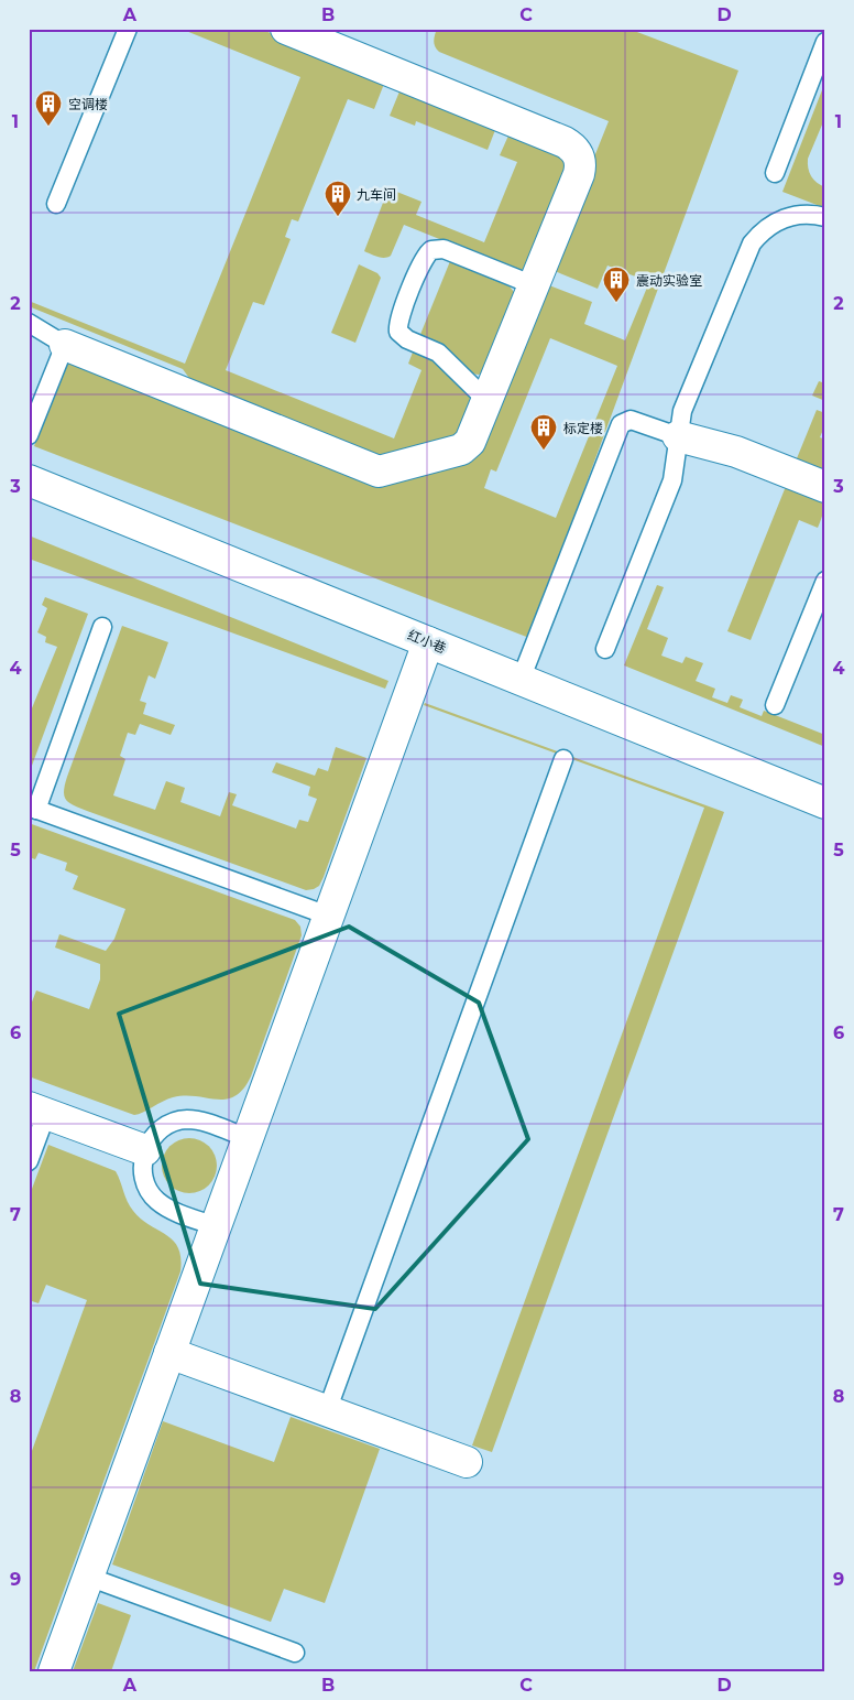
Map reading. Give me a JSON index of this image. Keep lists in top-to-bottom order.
{
  "streets": {
    "street": ["红小巷"]
  },
  "places": {
    "building": [
      "空调楼",
      "九车间",
      "震动实验室",
      "标定楼"
    ]
  },
  "grid": {
    "columns": [
      "A",
      "B",
      "C",
      "D"
    ],
    "rows": [
      "1",
      "2",
      "3",
      "4",
      "5",
      "6",
      "7",
      "8",
      "9"
    ]
  }
}
